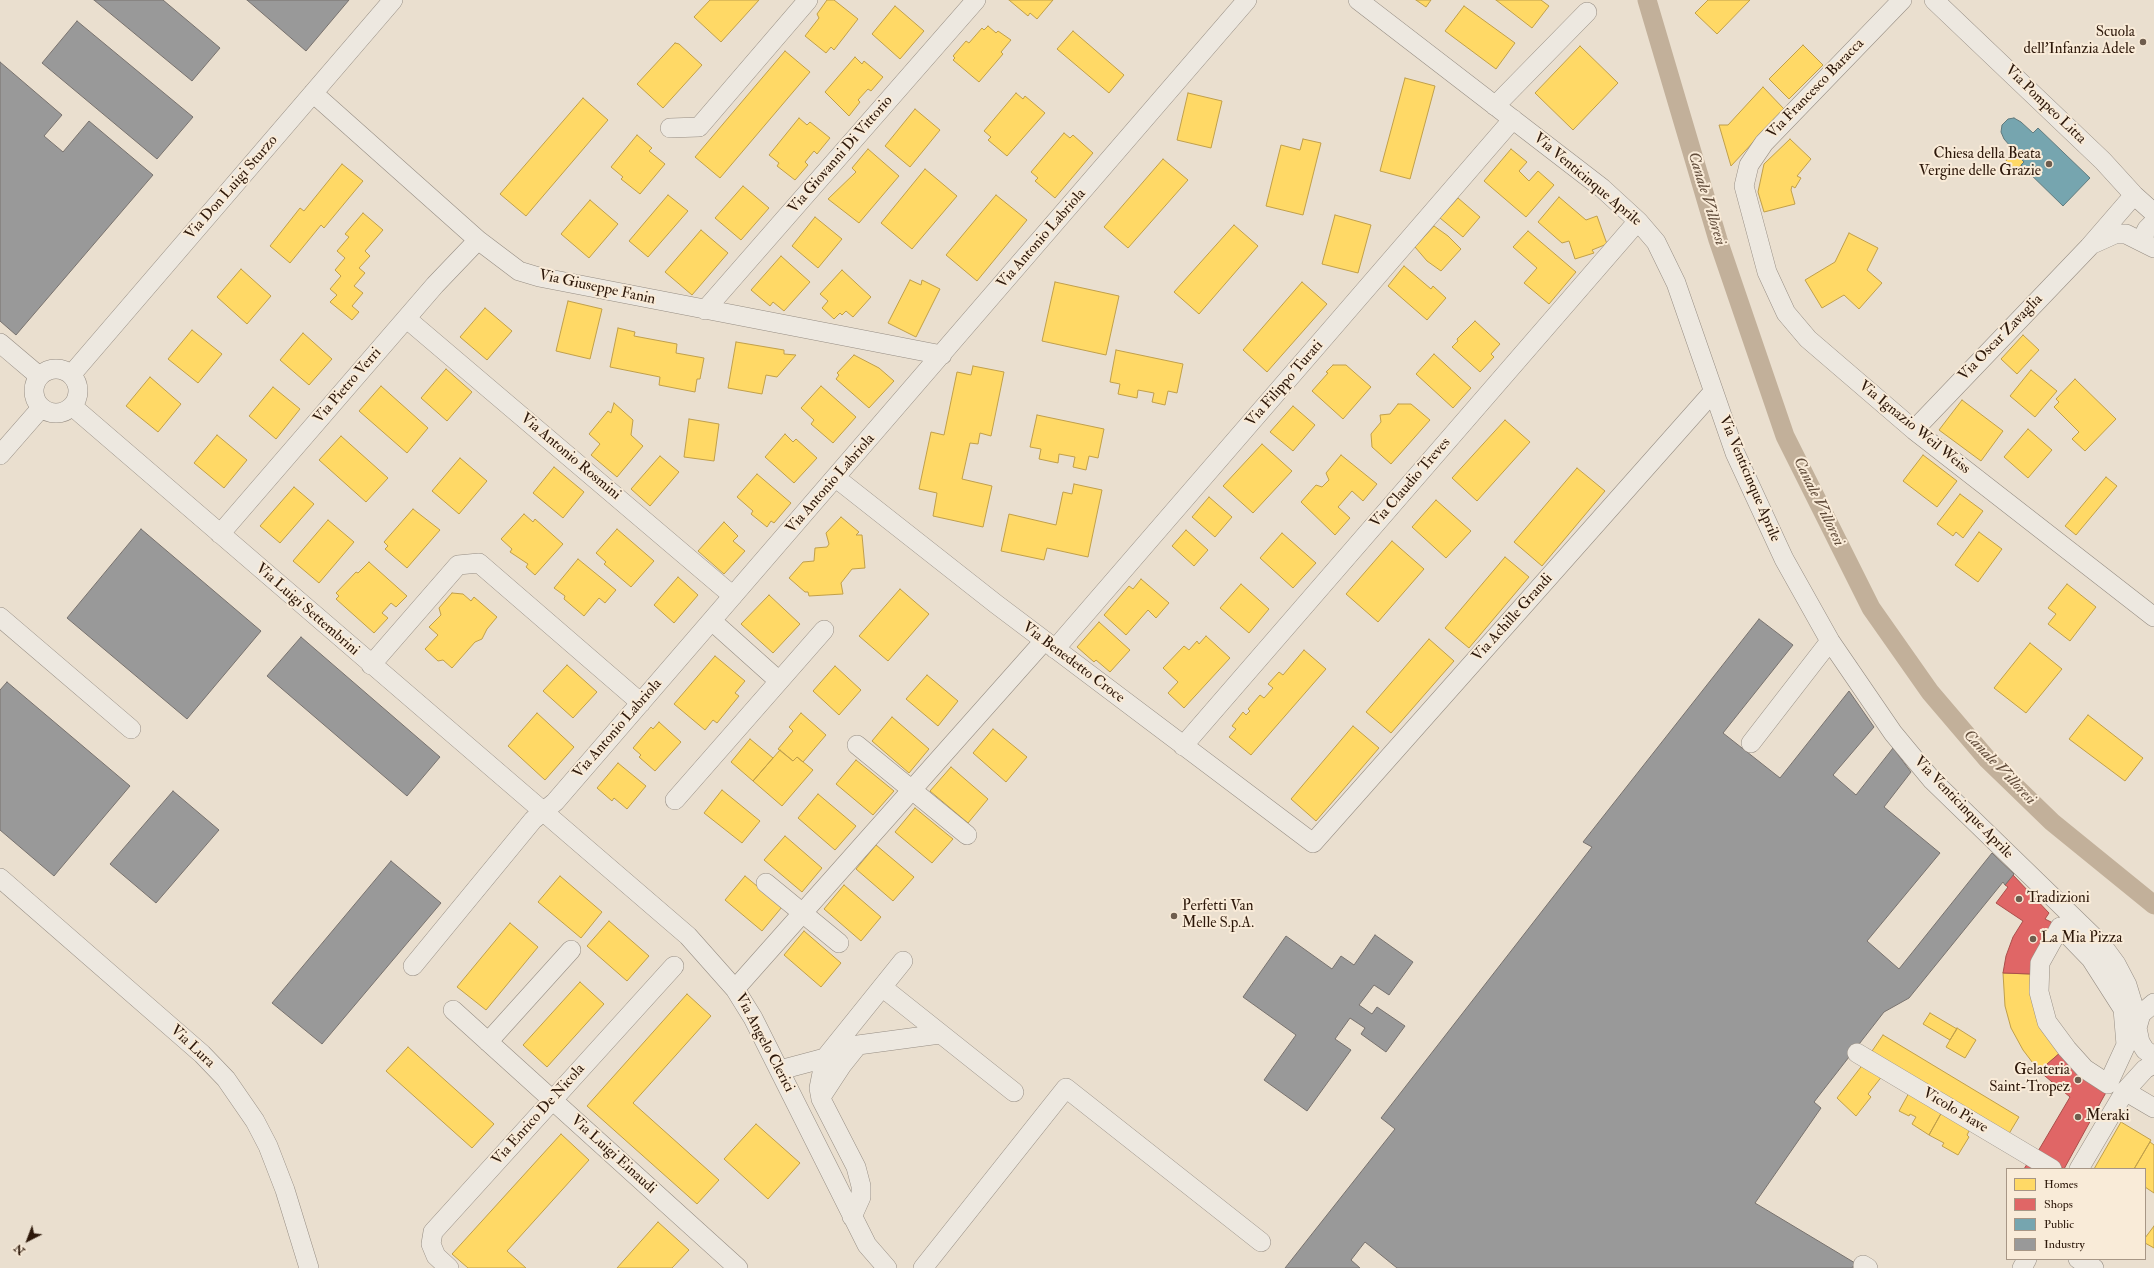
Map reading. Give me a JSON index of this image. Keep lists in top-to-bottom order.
{
  "streets": {
    "street": [
      "Via Francesco Baracca",
      "Via Pompeo Litta",
      "Via Giovanni Di Vittorio",
      "Via Venticinque Aprile",
      "Via Don Luigi Sturzo",
      "Via Antonio Labriola",
      "Via Giuseppe Fanin",
      "Via Oscar Zavaglia",
      "Via Filippo Turati",
      "Via Pietro Verri",
      "Via Ignazio Weil Weiss",
      "Via Antonio Rosmini",
      "Via Claudio Treves",
      "Via Luigi Settembrini",
      "Via Achille Grandi",
      "Via Benedetto Croce",
      "Via Angelo Clerici",
      "Via Lura",
      "Vicolo Piave",
      "Via Enrico De Nicola",
      "Via Luigi Einaudi"
    ]
  },
  "crossings": [
    ["Via Francesco Baracca", "Via Ignazio Weil Weiss"],
    ["Via Pompeo Litta", "Via Oscar Zavaglia"],
    ["Via Giovanni Di Vittorio", "Via Giuseppe Fanin"],
    ["Via Venticinque Aprile", "Via Filippo Turati"],
    ["Via Venticinque Aprile", "Via Claudio Treves"],
    ["Via Venticinque Aprile", "Via Achille Grandi"],
    ["Via Don Luigi Sturzo", "Via Giuseppe Fanin"],
    ["Via Don Luigi Sturzo", "Via Luigi Settembrini"],
    ["Via Antonio Labriola", "Via Giuseppe Fanin"],
    ["Via Antonio Labriola", "Via Antonio Rosmini"],
    ["Via Antonio Labriola", "Via Luigi Settembrini"],
    ["Via Antonio Labriola", "Via Benedetto Croce"],
    ["Via Antonio Labriola", "Via Angelo Clerici"],
    ["Via Giuseppe Fanin", "Via Pietro Verri"],
    ["Via Oscar Zavaglia", "Via Ignazio Weil Weiss"],
    ["Via Filippo Turati", "Via Benedetto Croce"],
    ["Via Filippo Turati", "Via Angelo Clerici"],
    ["Via Pietro Verri", "Via Antonio Rosmini"],
    ["Via Pietro Verri", "Via Luigi Settembrini"],
    ["Via Claudio Treves", "Via Benedetto Croce"],
    ["Via Luigi Settembrini", "Via Angelo Clerici"],
    ["Via Achille Grandi", "Via Benedetto Croce"],
    ["Via Enrico De Nicola", "Via Luigi Einaudi"]
  ],
  "water": ["Canale Villoresi"],
  "places": [
    "Scuola dell'Infanzia Adele",
    "Chiesa della Beata Vergine delle Grazie",
    "Tradizioni",
    "Perfetti Van Melle S.p.A.",
    "La Mia Pizza",
    "Gelateria Saint-Tropez",
    "Meraki"
  ],
  "legend": [
    "Homes",
    "Shops",
    "Public",
    "Industry"
  ],
  "north": "bottom left"
}
